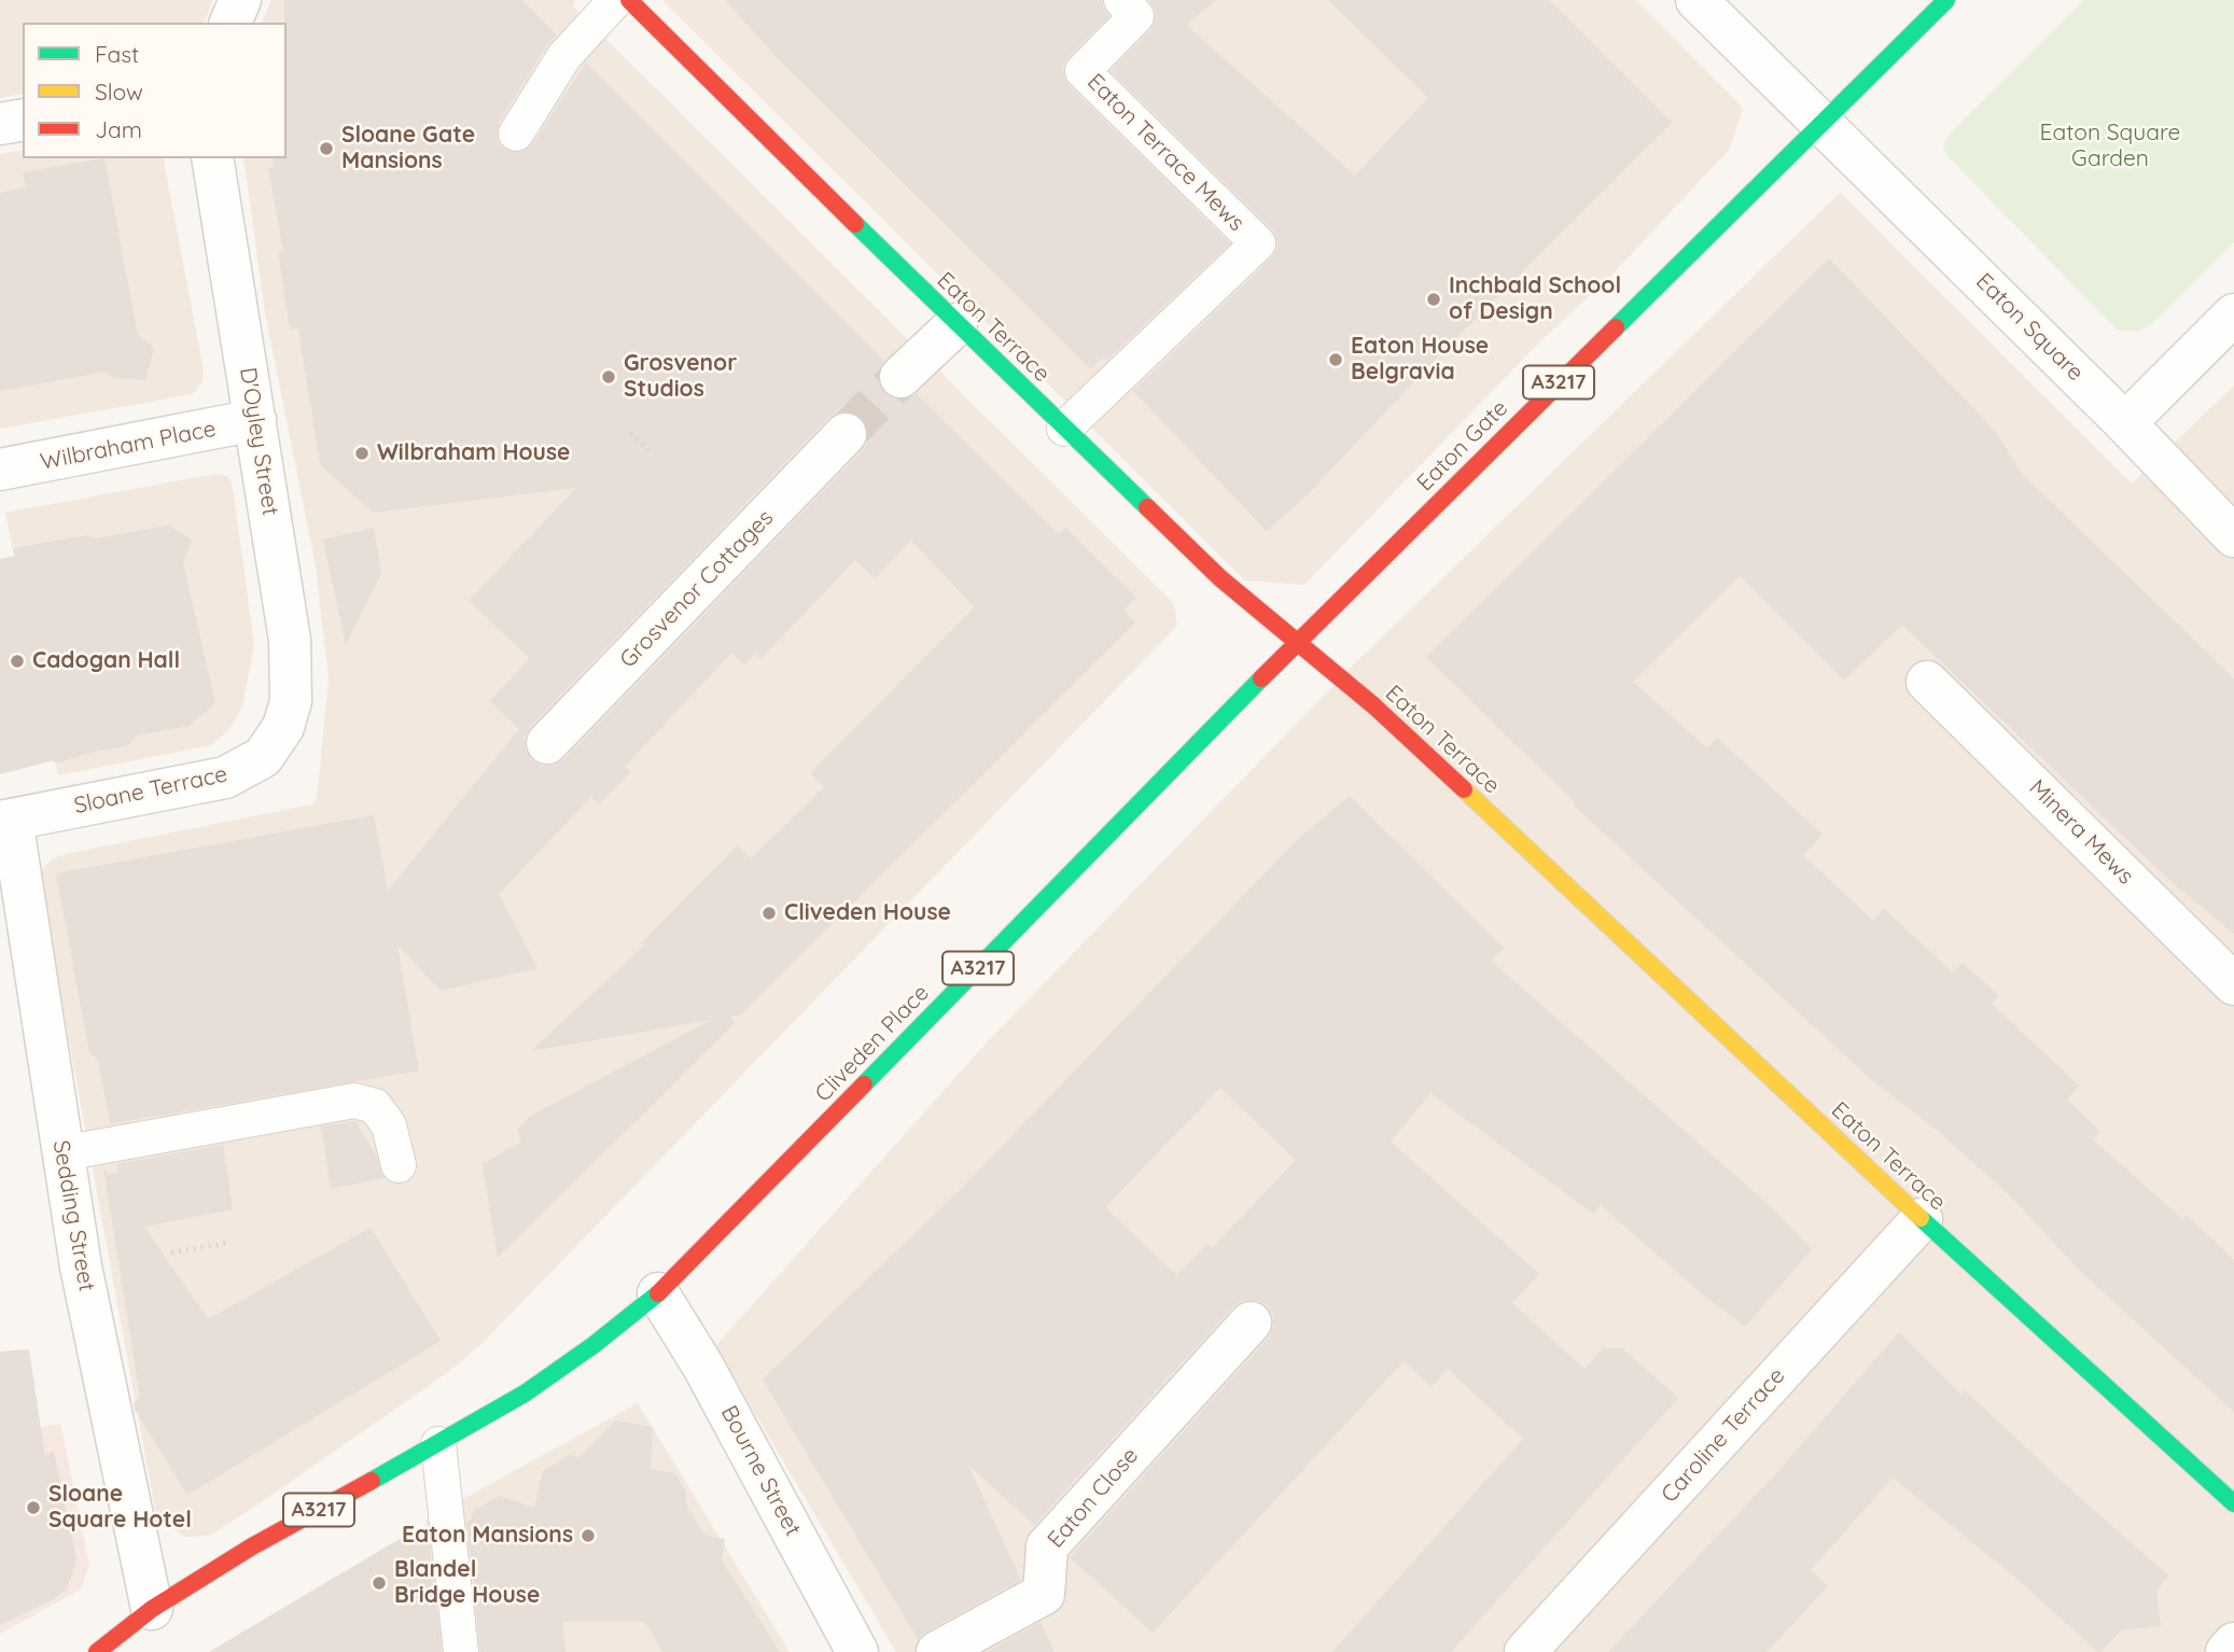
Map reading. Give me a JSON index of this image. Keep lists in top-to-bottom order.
{
  "streets": {
    "main road": [
      "Eaton Terrace",
      "A3217",
      "Eaton Gate",
      "Cliveden Place"
    ],
    "street": [
      "Eaton Square",
      "D'Oyley Street",
      "Wilbraham Place",
      "Grosvenor Cottages",
      "Sloane Terrace",
      "Minera Mews",
      "Sedding Street",
      "Caroline Terrace",
      "Bourne Street",
      "Eaton Close"
    ],
    "lane": ["Eaton Terrace Mews"]
  },
  "crossings": [
    ["Eaton Terrace Mews", "Eaton Terrace"],
    ["Eaton Terrace", "Eaton Gate"],
    ["Eaton Terrace", "Cliveden Place"],
    ["Eaton Terrace", "Caroline Terrace"],
    ["Eaton Square", "A3217"],
    ["Eaton Square", "Eaton Gate"],
    ["A3217", "Eaton Gate"],
    ["A3217", "Cliveden Place"],
    ["A3217", "Sedding Street"],
    ["D'Oyley Street", "Wilbraham Place"],
    ["D'Oyley Street", "Sloane Terrace"],
    ["Eaton Gate", "Cliveden Place"],
    ["Sloane Terrace", "Sedding Street"],
    ["Cliveden Place", "Bourne Street"]
  ],
  "parks": ["Eaton Square Garden"],
  "places": [
    "Sloane Gate Mansions",
    "Inchbald School of Design",
    "Eaton House Belgravia",
    "Grosvenor Studios",
    "Wilbraham House",
    "Cadogan Hall",
    "Cliveden House",
    "Sloane Square Hotel",
    "Eaton Mansions",
    "Blandel Bridge House"
  ],
  "legend": ["Fast", "Slow", "Jam"]
}
